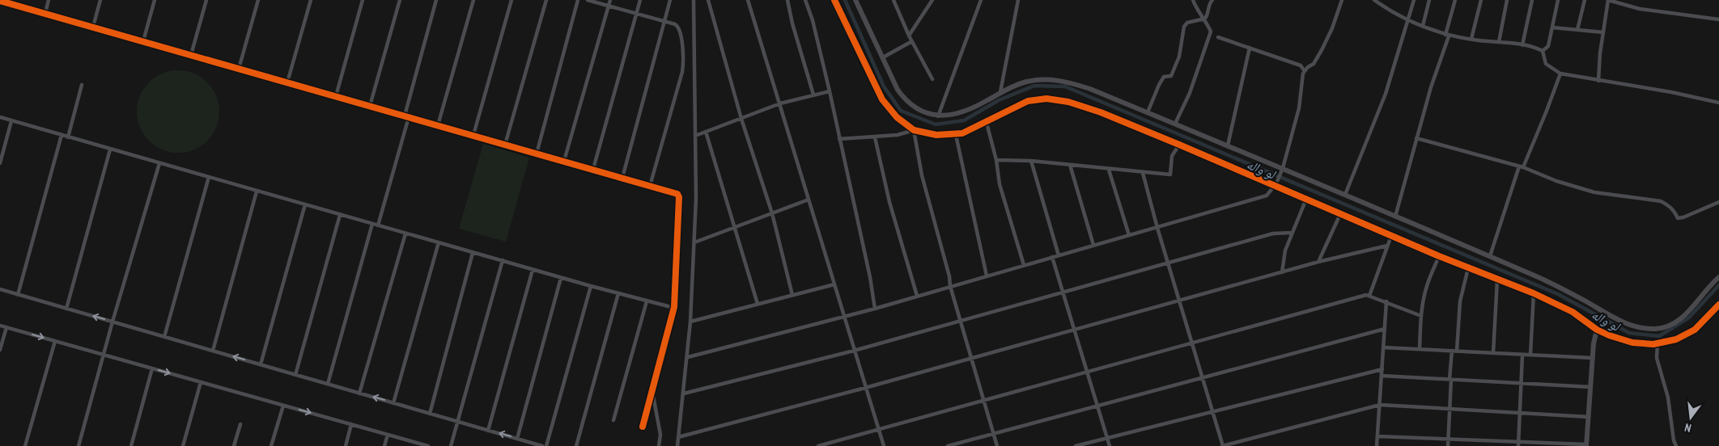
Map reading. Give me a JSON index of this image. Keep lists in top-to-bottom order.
{
  "water": ["لو واله"],
  "north": "bottom"
}
